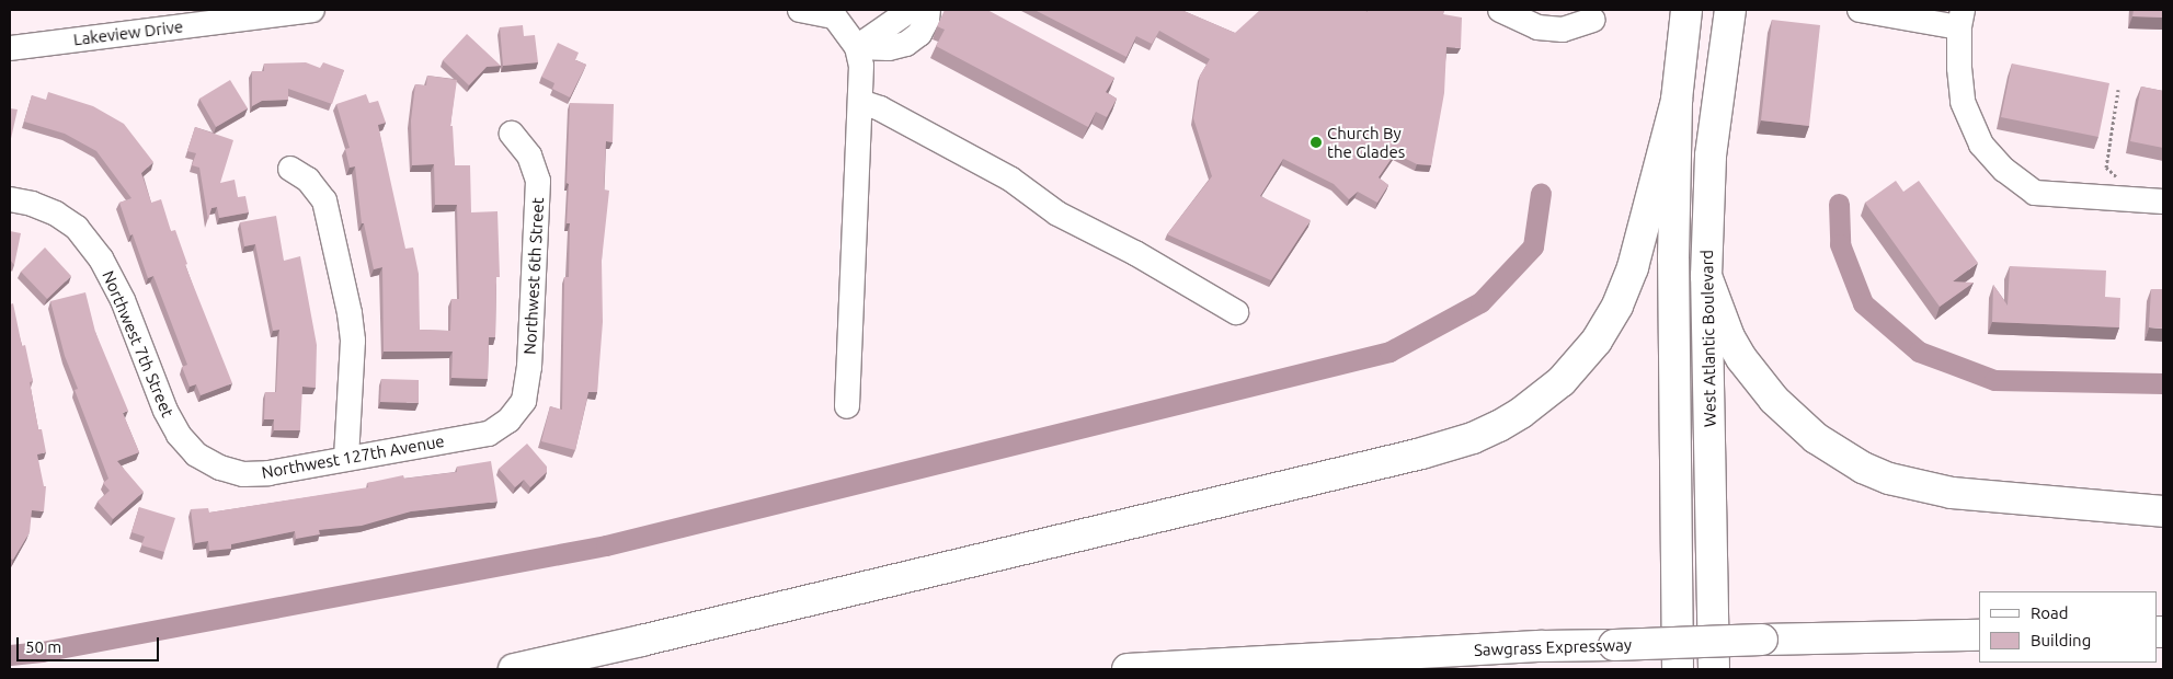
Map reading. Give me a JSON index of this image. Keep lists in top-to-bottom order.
{
  "streets": {
    "main road": ["West Atlantic Boulevard", "Sawgrass Expressway"],
    "street": [
      "Lakeview Drive",
      "Northwest 6th Street",
      "Northwest 7th Street",
      "Northwest 127th Avenue"
    ]
  },
  "crossings": [
    ["Northwest 6th Street", "Northwest 127th Avenue"],
    ["Northwest 7th Street", "Northwest 127th Avenue"]
  ],
  "places": ["Church By the Glades"],
  "legend": ["Road", "Building"],
  "scale_bar": "50 m"
}
